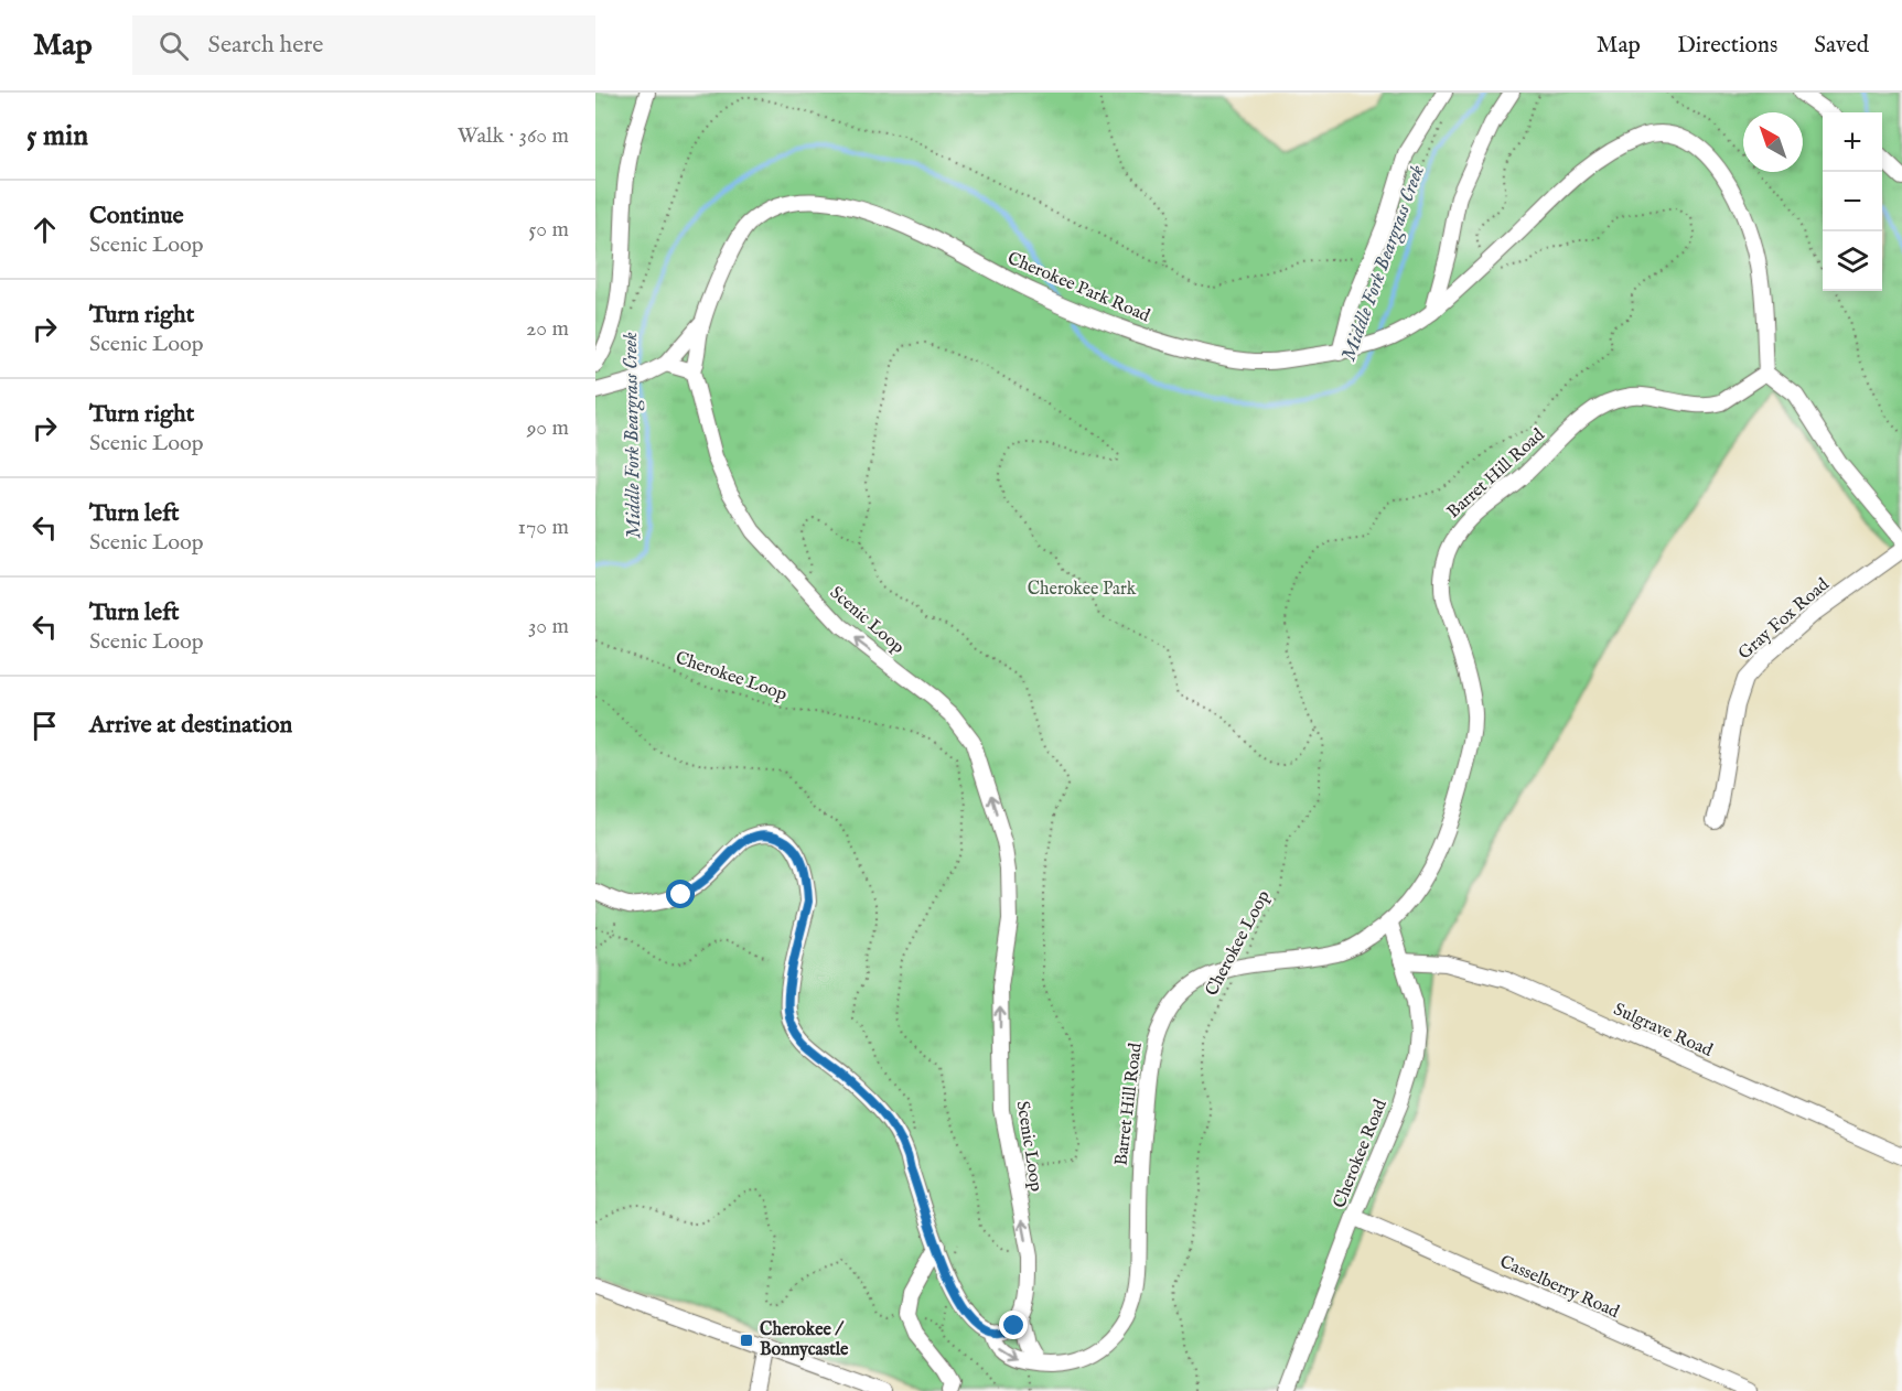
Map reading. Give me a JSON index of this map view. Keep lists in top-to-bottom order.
{
  "streets": {
    "street": [
      "Cherokee Park Road",
      "Barret Hill Road",
      "Gray Fox Road",
      "Scenic Loop",
      "Sulgrave Road",
      "Cherokee Road",
      "Casselberry Road"
    ],
    "path": ["Cherokee Loop"]
  },
  "crossings": [
    ["Cherokee Park Road", "Scenic Loop"],
    ["Barret Hill Road", "Cherokee Loop"],
    ["Barret Hill Road", "Cherokee Road"],
    ["Scenic Loop", "Cherokee Loop"],
    ["Sulgrave Road", "Cherokee Road"],
    ["Cherokee Road", "Casselberry Road"]
  ],
  "one_way": ["Scenic Loop"],
  "water": ["Middle Fork Beargrass Creek"],
  "parks": ["Cherokee Park"],
  "places": {
    "transit": ["Cherokee / Bonnycastle"]
  },
  "north": "top left",
  "page": {
    "header": "Map",
    "search": "Search here",
    "nav": ["Map", "Directions", "Saved"],
    "heading": ["5 min", "Walk · 360 m"],
    "map_buttons": ["+", "−"],
    "list": [
      ["Continue", "Scenic Loop", "50 m"],
      ["Turn right", "Scenic Loop", "20 m"],
      ["Turn right", "Scenic Loop", "90 m"],
      ["Turn left", "Scenic Loop", "170 m"],
      ["Turn left", "Scenic Loop", "30 m"],
      "Arrive at destination"
    ]
  }
}
